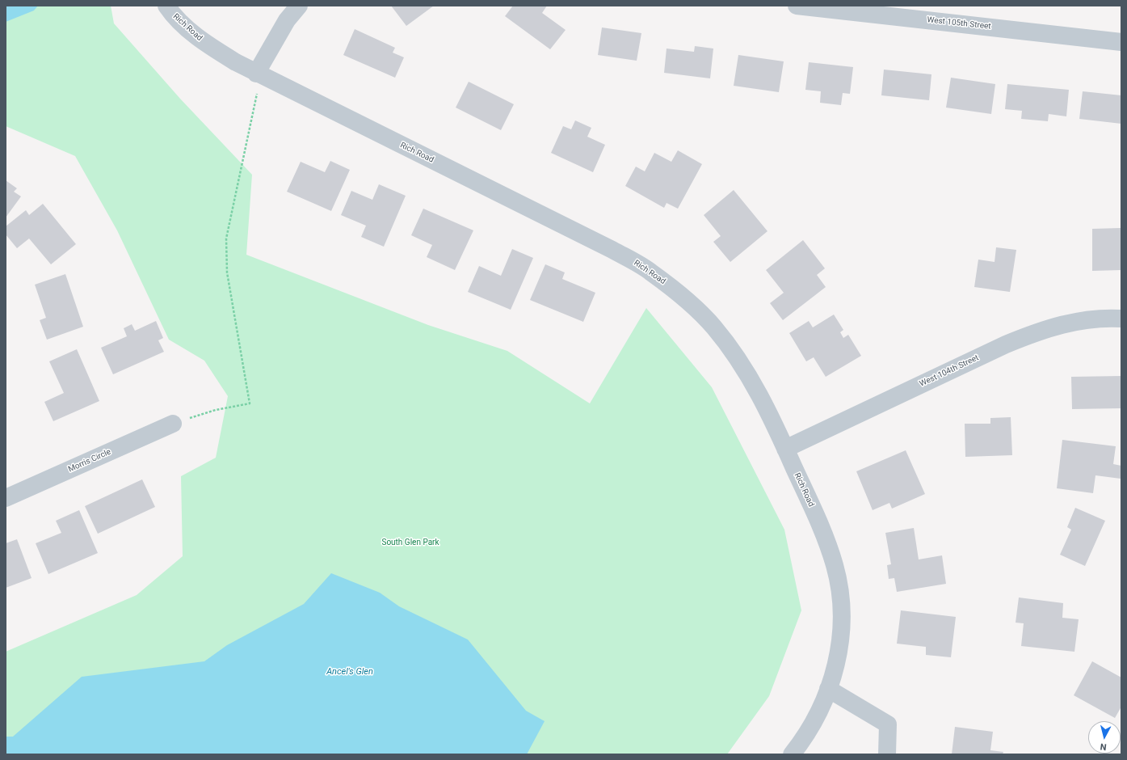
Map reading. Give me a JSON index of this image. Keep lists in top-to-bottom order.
{
  "streets": {
    "street": [
      "West 105th Street",
      "Rich Road",
      "West 104th Street",
      "Morris Circle"
    ]
  },
  "crossings": [
    ["Rich Road", "West 104th Street"]
  ],
  "water": ["Ancel's Glen"],
  "parks": ["South Glen Park"],
  "north": "bottom"
}
